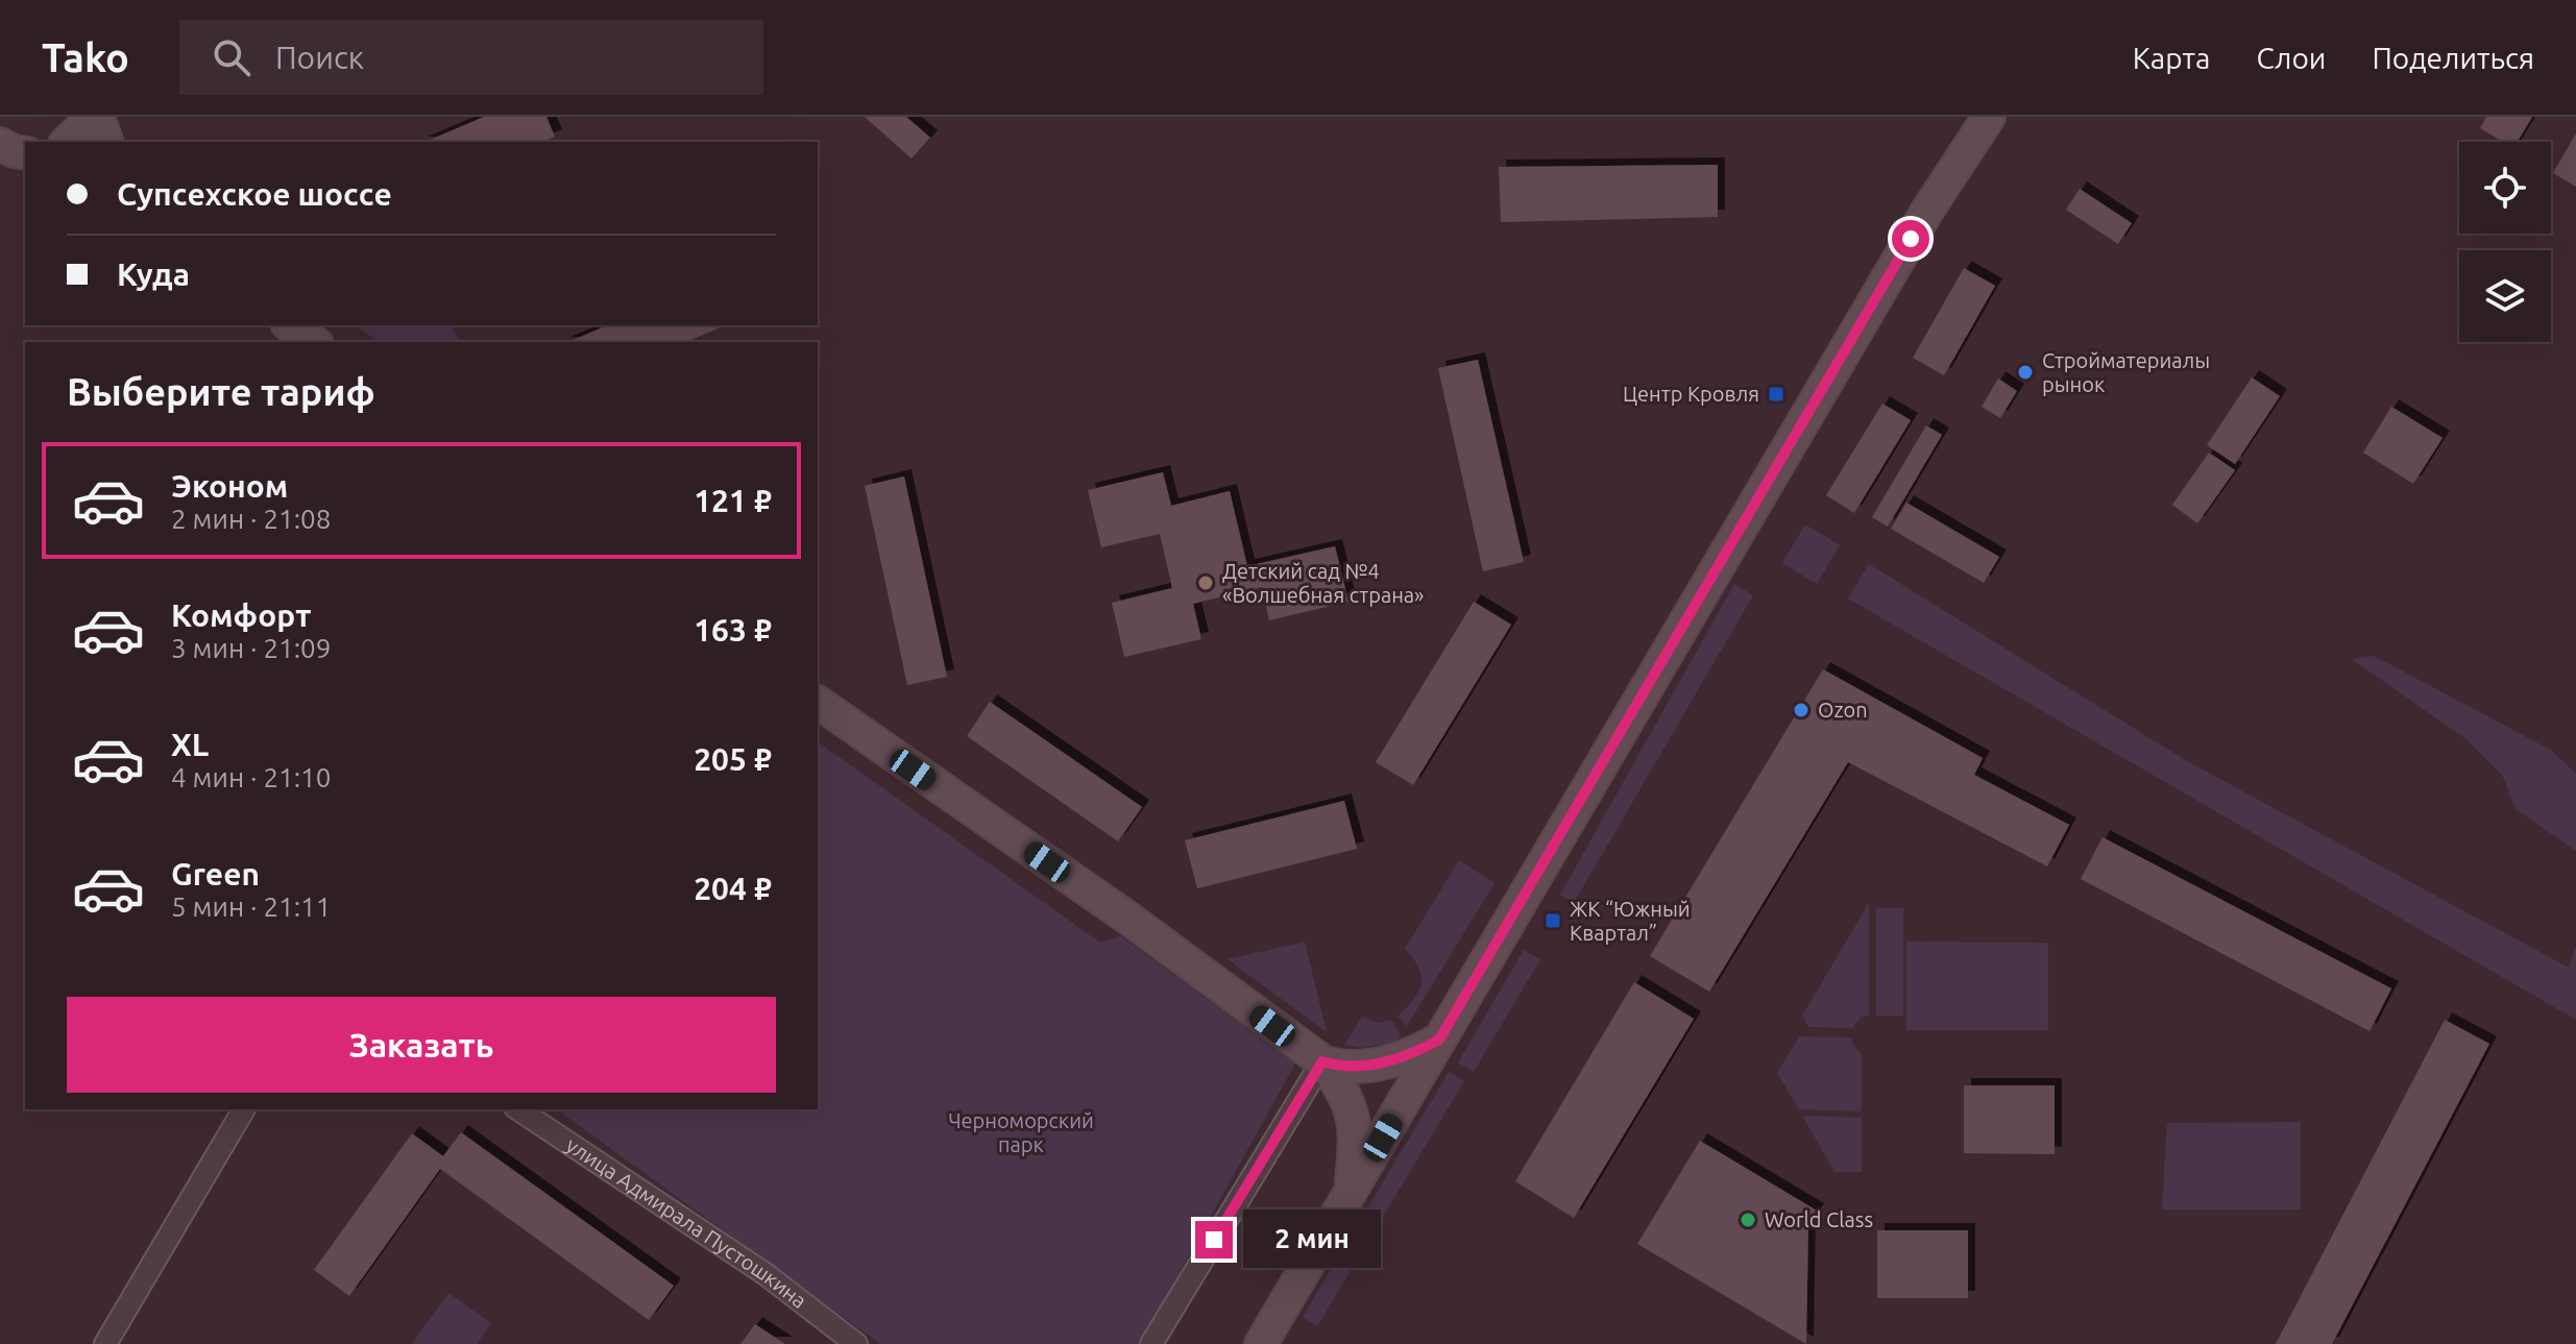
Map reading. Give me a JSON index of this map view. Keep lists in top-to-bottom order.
{
  "streets": {
    "street": ["улица Адмирала Пустошкина"]
  },
  "parks": ["Черноморский парк"],
  "places": {
    "other": [
      "Стройматериалы рынок",
      "Детский сад №4 «Волшебная страна»",
      "Ozon",
      "World Class"
    ],
    "transit": ["Центр Кровля", "ЖК “Южный Квартал”"]
  },
  "page": {
    "header": "Tako",
    "search": "Поиск",
    "nav": ["Карта", "Слои", "Поделиться"],
    "banner": ["Супсехское шоссе", "Куда"],
    "heading": "Выберите тариф",
    "list": [
      {
        "name": "Эконом",
        "note": "2 мин · 21:08",
        "value": "121 ₽"
      },
      {
        "name": "Комфорт",
        "note": "3 мин · 21:09",
        "value": "163 ₽"
      },
      {
        "name": "XL",
        "note": "4 мин · 21:10",
        "value": "205 ₽"
      },
      {
        "name": "Green",
        "note": "5 мин · 21:11",
        "value": "204 ₽"
      }
    ],
    "buttons": "Заказать",
    "bubble": "2 мин"
  }
}
